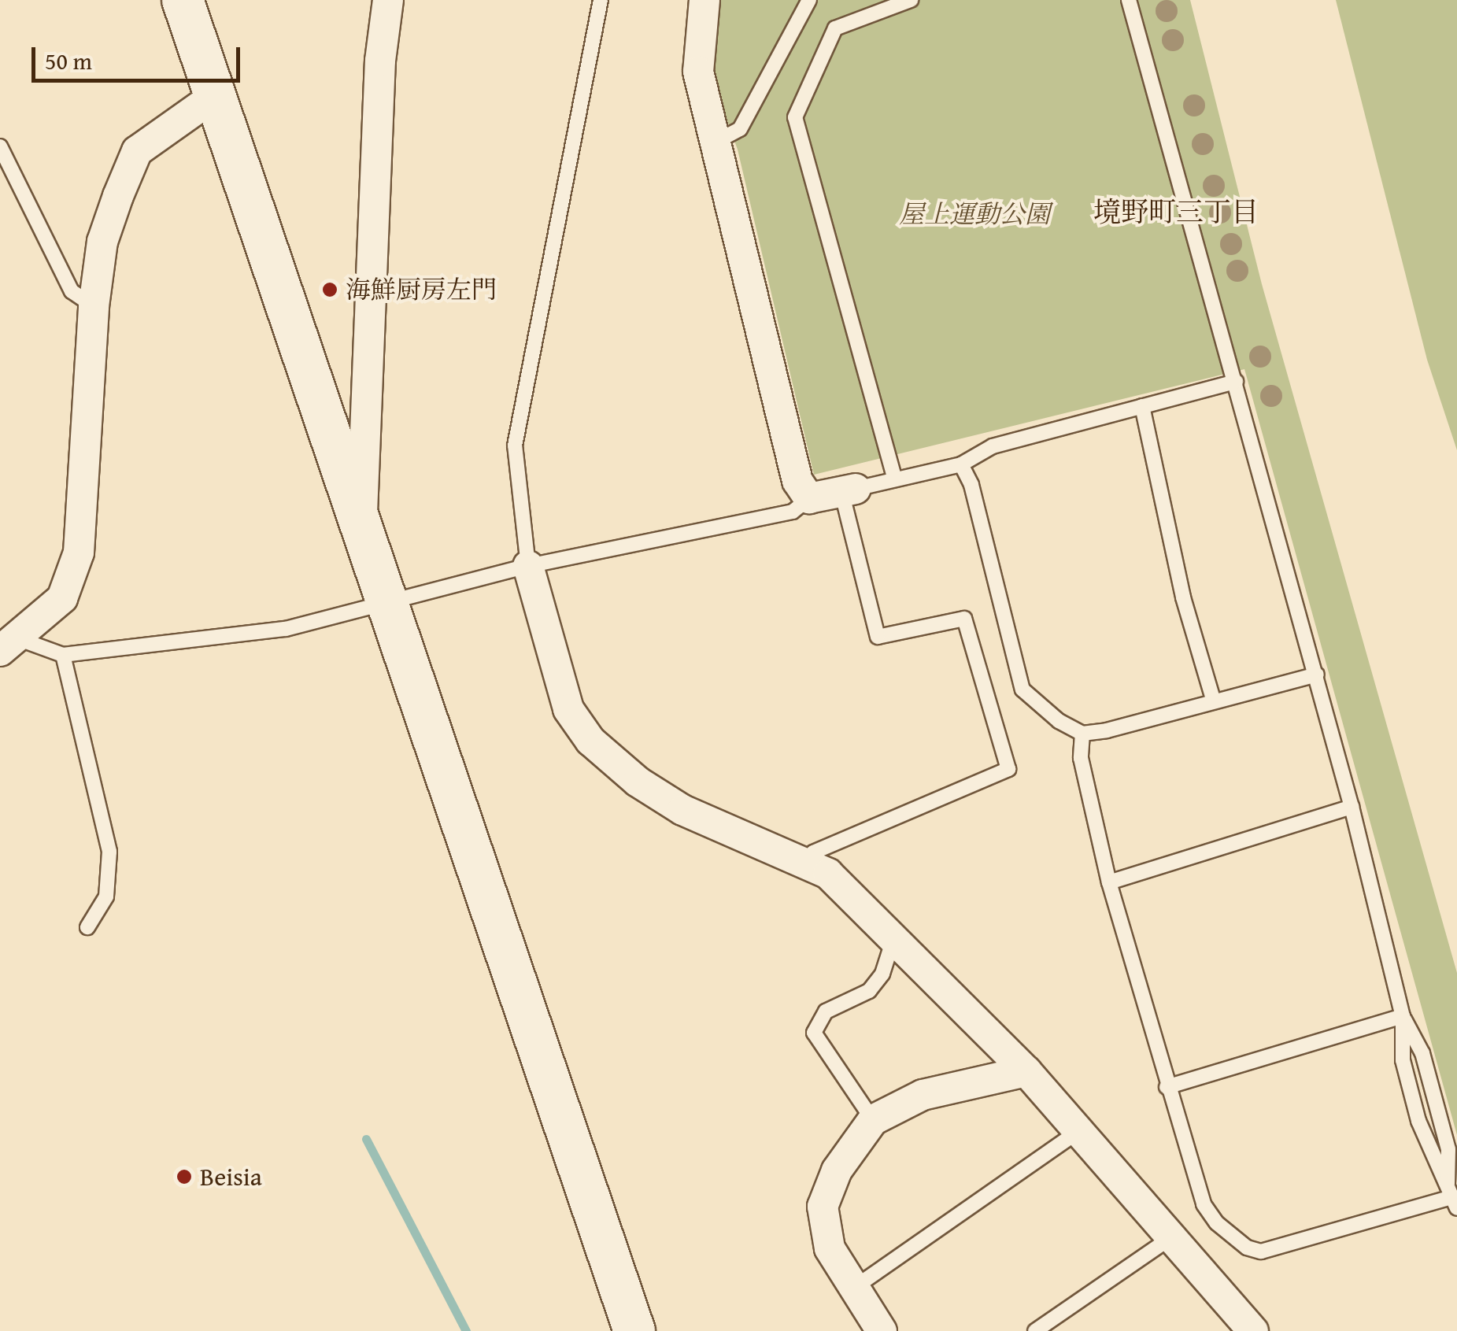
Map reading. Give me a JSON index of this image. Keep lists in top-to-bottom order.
{
  "districts": ["境野町三丁目"],
  "parks": ["屋上運動公園"],
  "places": ["海鮮厨房左門", "Beisia"],
  "scale_bar": "50 m"
}
